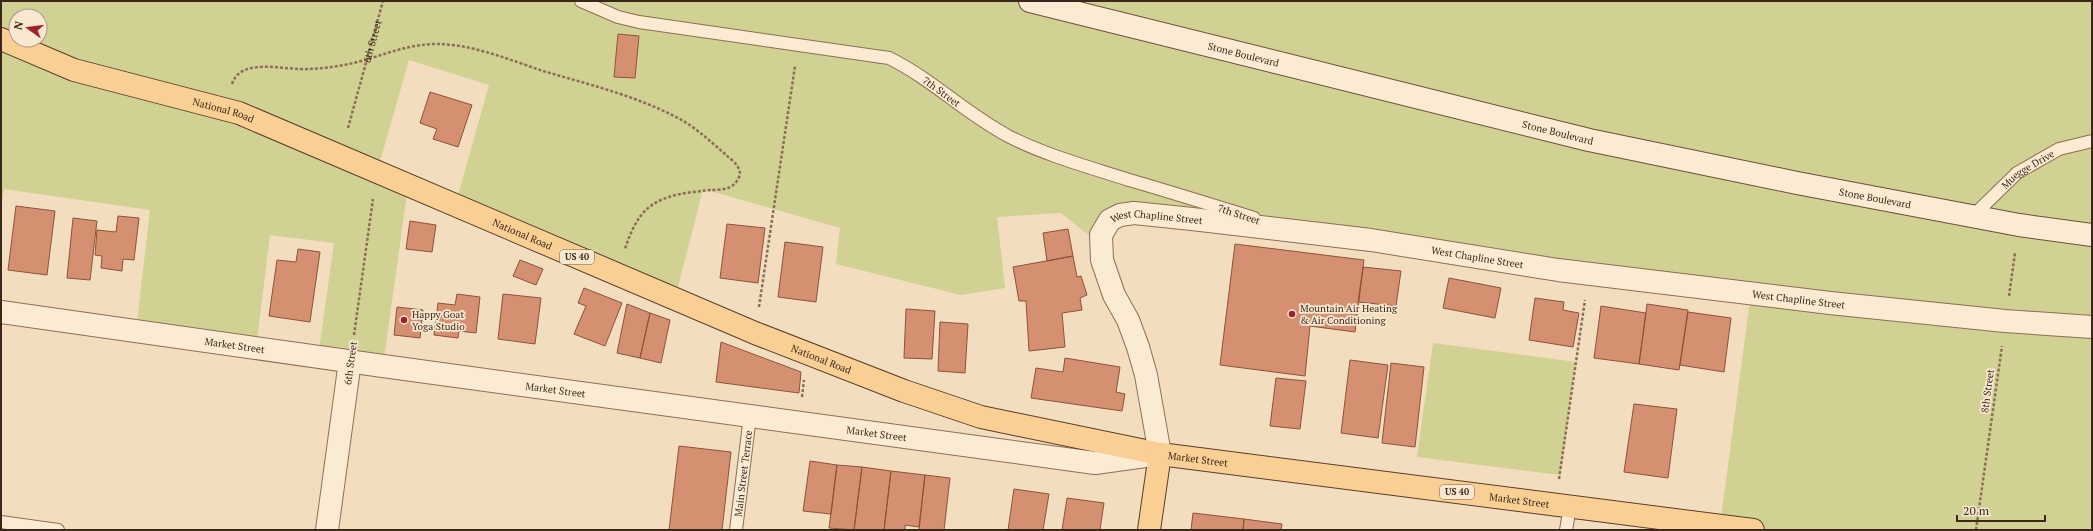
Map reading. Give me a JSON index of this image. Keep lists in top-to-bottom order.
{
  "streets": {
    "main road": ["National Road", "US 40", "Market Street"],
    "street": ["6th Street", "Stone Boulevard", "West Chapline Street"],
    "lane": ["7th Street", "Muegge Drive", "Main Street Terrace"],
    "path": ["8th Street"]
  },
  "crossings": [
    ["6th Street", "Market Street"],
    ["Stone Boulevard", "Muegge Drive"],
    ["7th Street", "West Chapline Street"],
    ["National Road", "West Chapline Street"],
    ["National Road", "Market Street"],
    ["West Chapline Street", "Market Street"],
    ["West Chapline Street", "8th Street"],
    ["Market Street", "Main Street Terrace"]
  ],
  "places": ["Mountain Air Heating & Air Conditioning", "Happy Goat Yoga Studio"],
  "scale_bar": "20 m",
  "north": "left"
}
